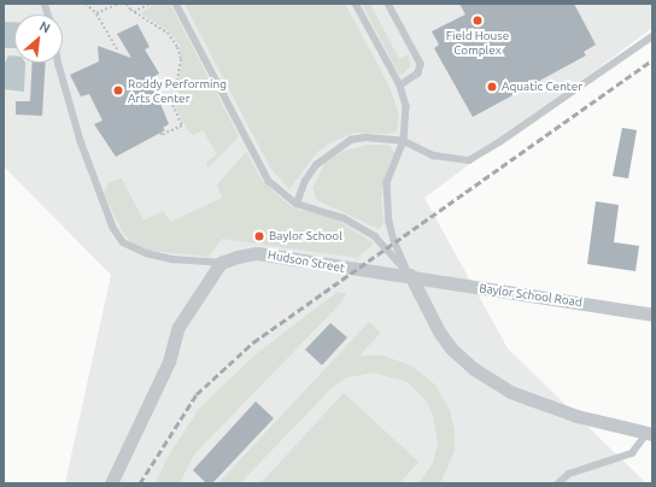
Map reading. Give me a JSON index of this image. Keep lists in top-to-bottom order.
{
  "streets": {
    "street": ["Hudson Street", "Baylor School Road"]
  },
  "crossings": [
    ["Hudson Street", "Baylor School Road"]
  ],
  "places": [
    "Field House Complex",
    "Aquatic Center",
    "Roddy Performing Arts Center",
    "Baylor School"
  ],
  "north": "top right"
}
